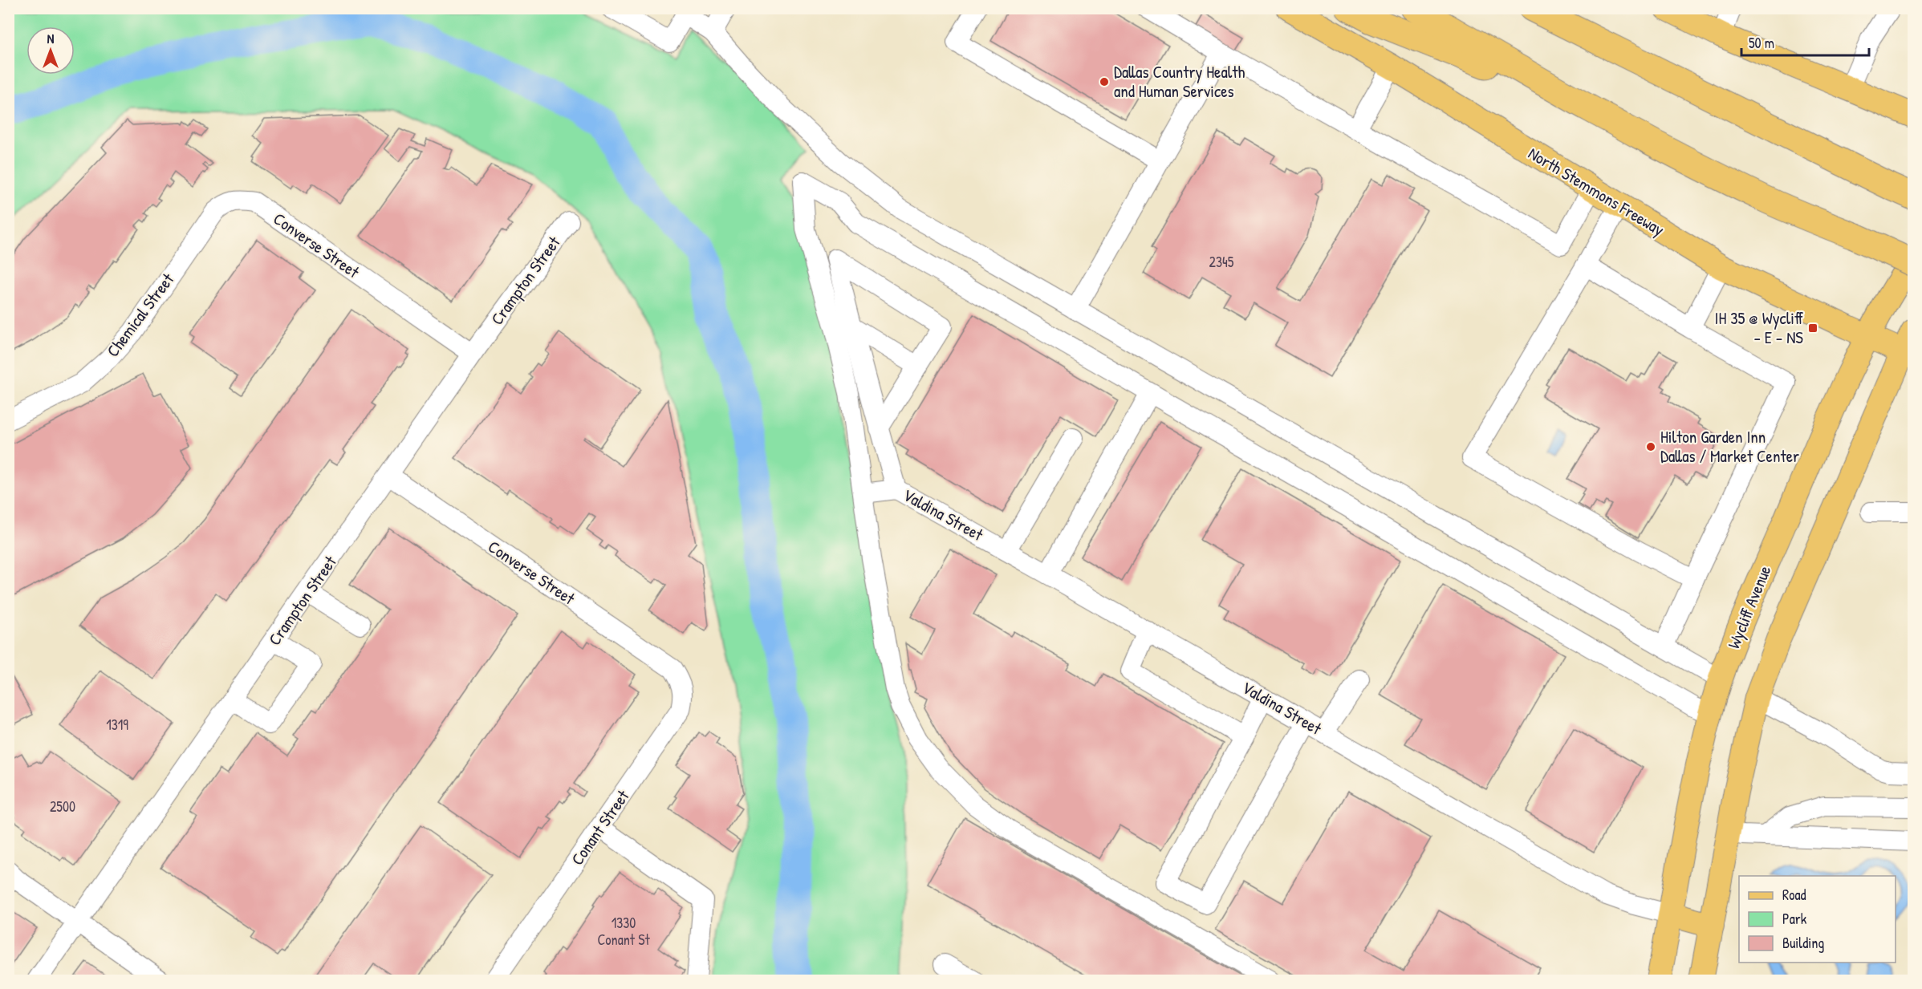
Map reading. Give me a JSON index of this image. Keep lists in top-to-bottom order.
{
  "streets": {
    "main road": ["North Stemmons Freeway", "Wycliff Avenue"],
    "street": [
      "Converse Street",
      "Crampton Street",
      "Chemical Street",
      "Valdina Street",
      "Conant Street"
    ]
  },
  "crossings": [
    ["North Stemmons Freeway", "Wycliff Avenue"],
    ["Converse Street", "Crampton Street"],
    ["Converse Street", "Chemical Street"],
    ["Converse Street", "Conant Street"],
    ["Valdina Street", "Wycliff Avenue"]
  ],
  "places": {
    "other": ["Dallas Country Health and Human Services", "Hilton Garden Inn Dallas / Market Center"],
    "transit": ["IH 35 @ Wycliff - E - NS"]
  },
  "house_numbers": [
    "2345",
    "1319",
    "2500",
    "1330 Conant St"
  ],
  "legend": ["Road", "Park", "Building"],
  "scale_bar": "50 m",
  "north": "top"
}
